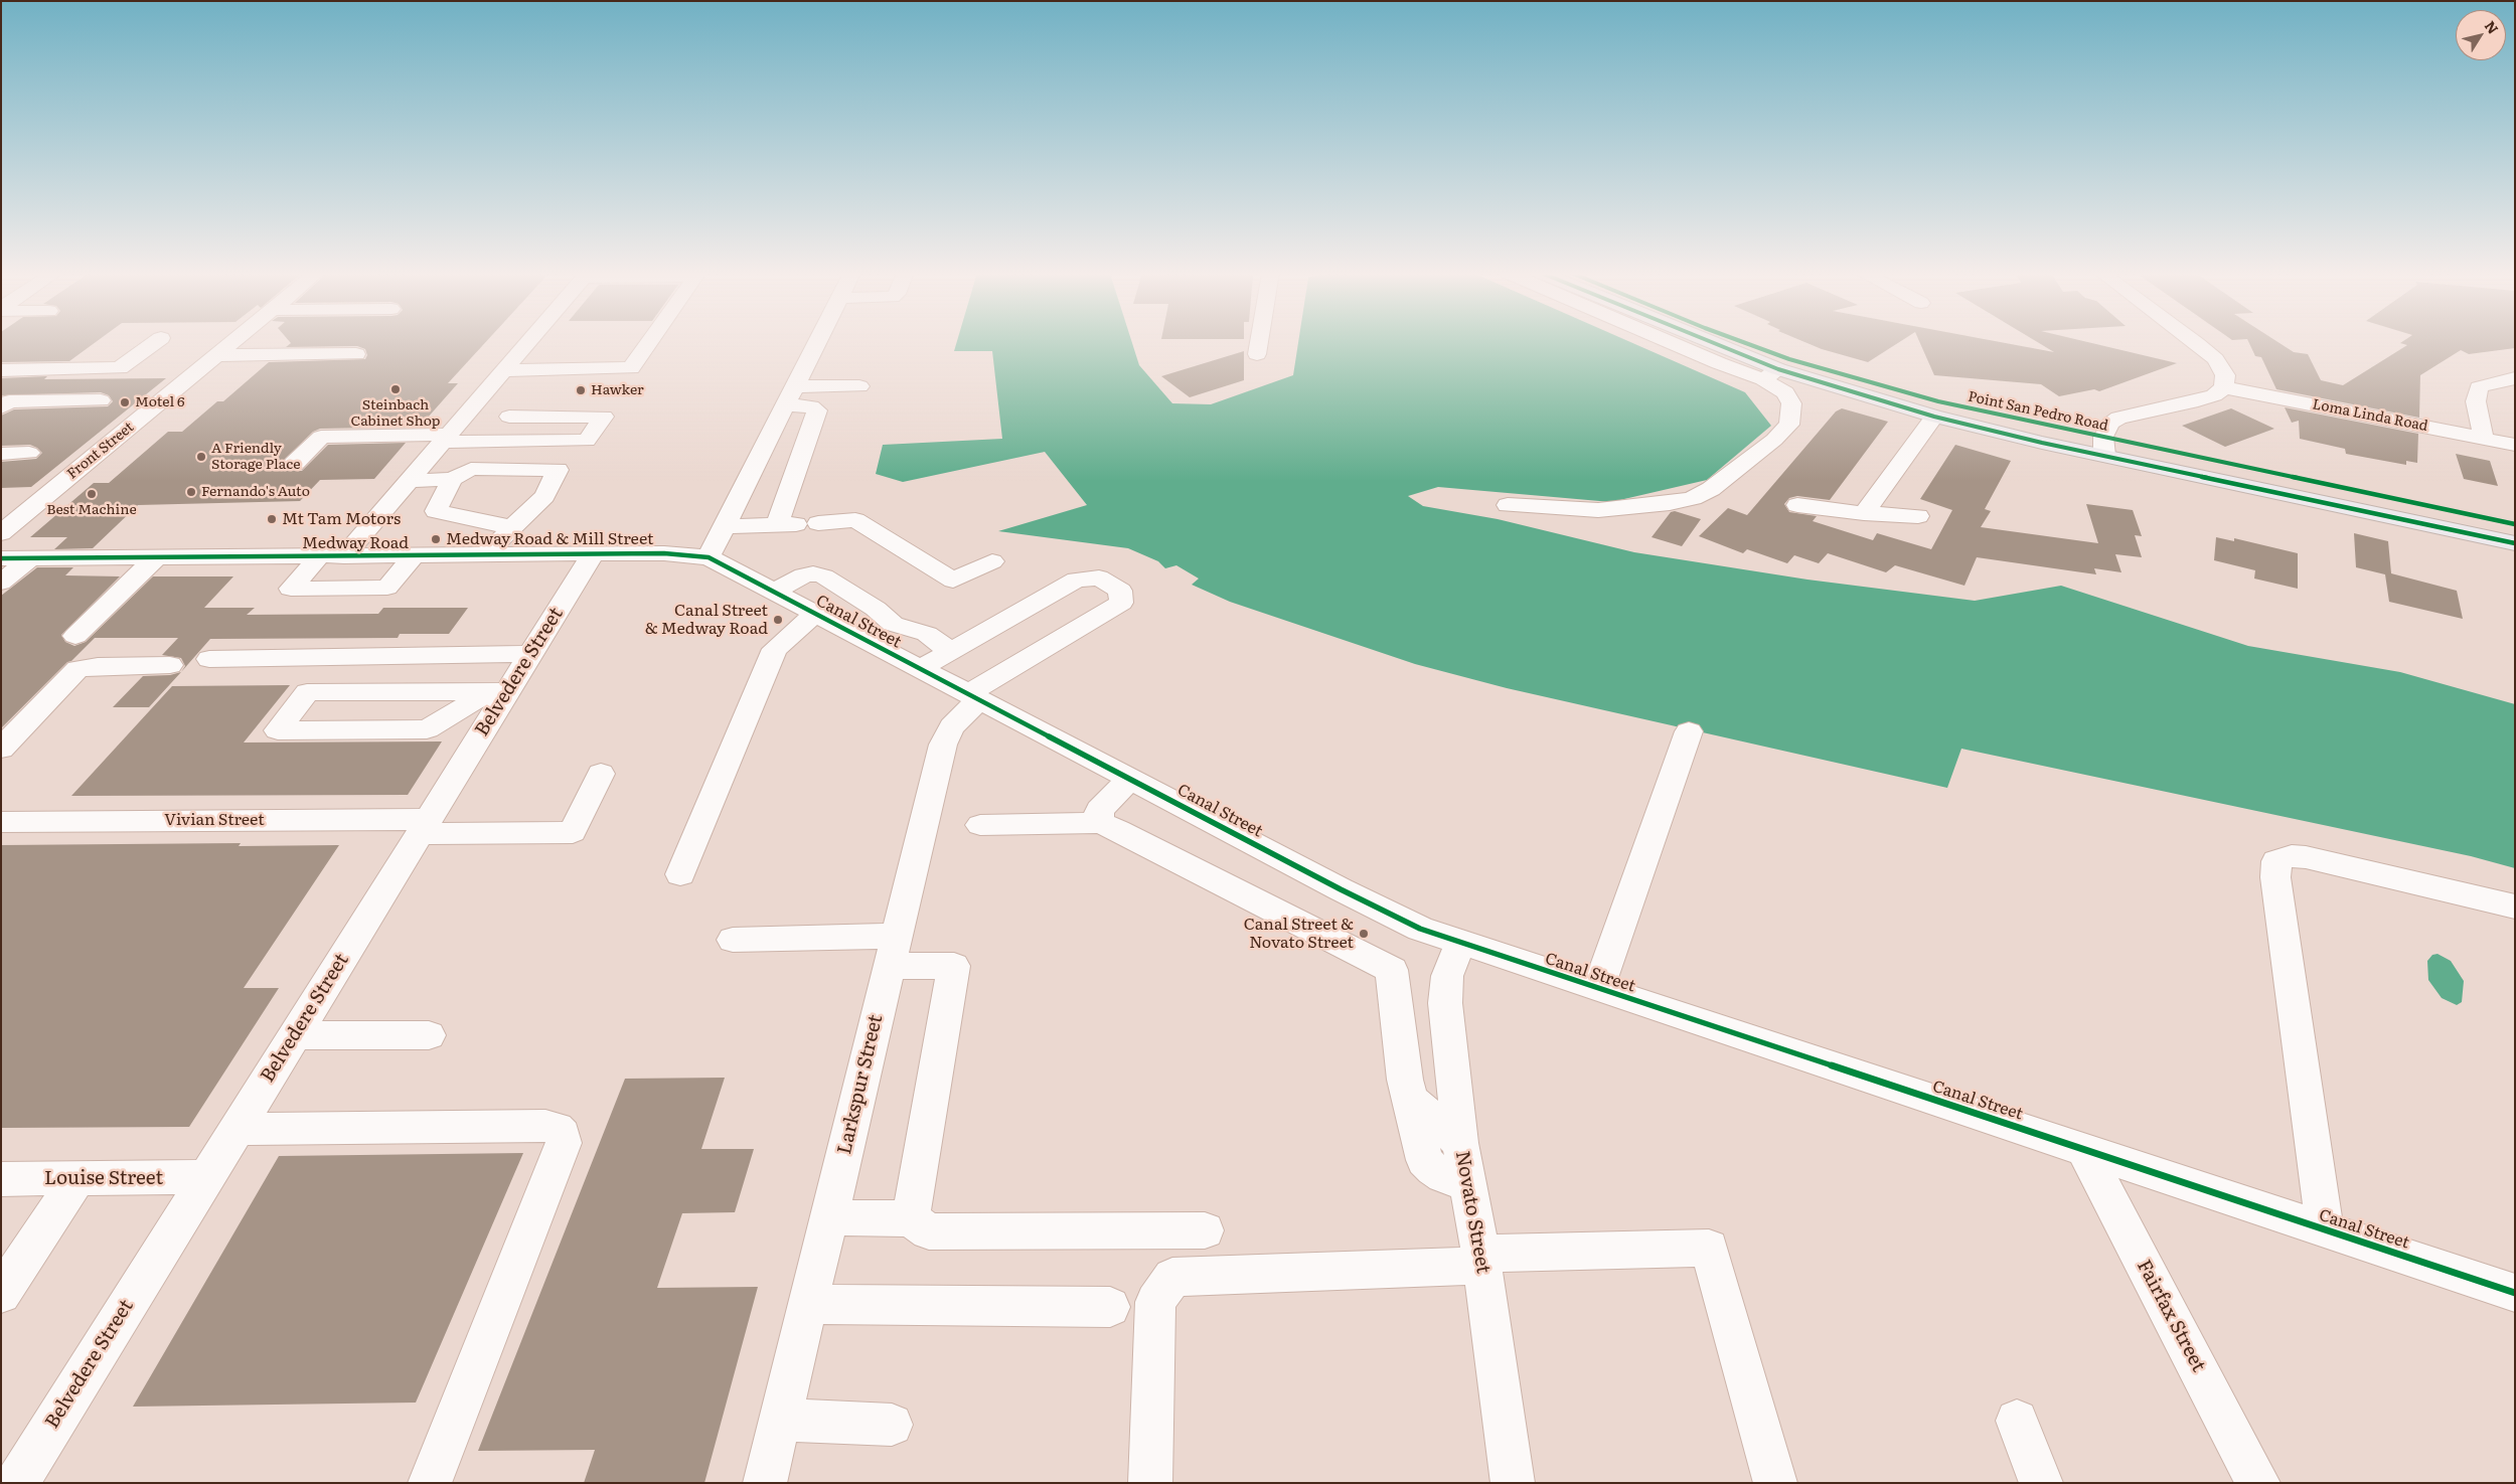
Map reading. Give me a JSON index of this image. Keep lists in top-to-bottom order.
{
  "streets": {
    "main road": ["Point San Pedro Road"],
    "street": [
      "Loma Linda Road",
      "Front Street",
      "Medway Road",
      "Canal Street",
      "Belvedere Street",
      "Vivian Street",
      "Larkspur Street",
      "Louise Street",
      "Novato Street",
      "Fairfax Street"
    ]
  },
  "crossings": [
    ["Medway Road", "Canal Street"],
    ["Medway Road", "Belvedere Street"],
    ["Canal Street", "Larkspur Street"],
    ["Canal Street", "Novato Street"],
    ["Canal Street", "Fairfax Street"],
    ["Belvedere Street", "Vivian Street"],
    ["Belvedere Street", "Louise Street"]
  ],
  "places": [
    "Steinbach Cabinet Shop",
    "Hawker",
    "Motel 6",
    "A Friendly Storage Place",
    "Fernando's Auto",
    "Best Machine",
    "Mt Tam Motors",
    "Medway Road & Mill Street",
    "Canal Street & Medway Road",
    "Canal Street & Novato Street"
  ],
  "north": "top right"
}
